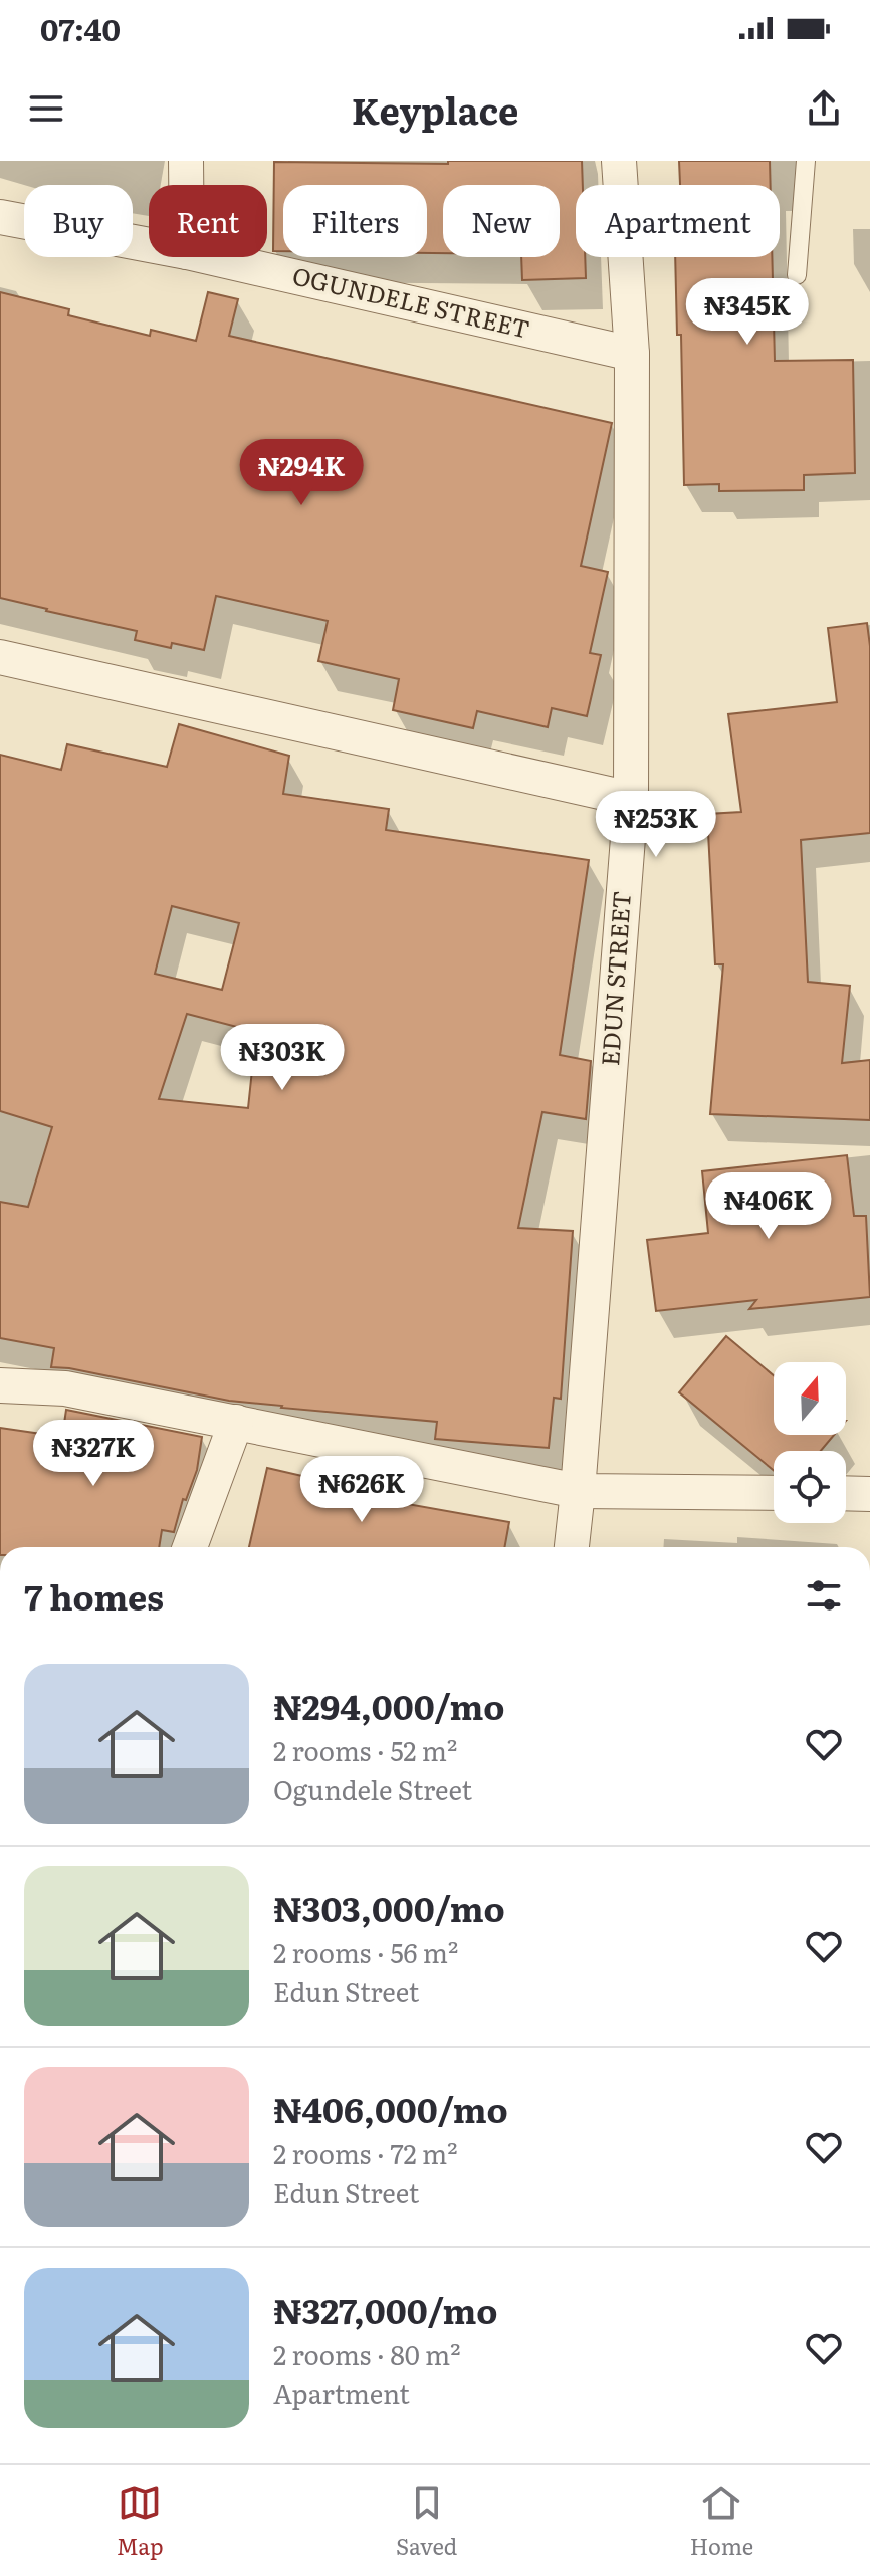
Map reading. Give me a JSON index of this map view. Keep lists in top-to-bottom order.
{
  "streets": {
    "street": ["OGUNDELE STREET", "EDUN STREET"]
  },
  "crossings": [
    ["OGUNDELE STREET", "EDUN STREET"]
  ],
  "north": "top",
  "page": {
    "status": "07:40",
    "header": "Keyplace",
    "chip": [
      "Buy",
      "Rent",
      "Filters",
      "New",
      "Apartment"
    ],
    "price": [
      "₦345K",
      "₦294K",
      "₦253K",
      "₦303K",
      "₦406K",
      "₦327K",
      "₦626K"
    ],
    "heading": "7 homes",
    "list": [
      {
        "name": "₦294,000/mo",
        "note": "2 rooms · 52 m² · Ogundele Street"
      },
      {
        "name": "₦303,000/mo",
        "note": "2 rooms · 56 m² · Edun Street"
      },
      {
        "name": "₦406,000/mo",
        "note": "2 rooms · 72 m² · Edun Street"
      },
      {
        "name": "₦327,000/mo",
        "note": "2 rooms · 80 m² · Apartment"
      }
    ],
    "tabs": ["Map", "Saved", "Home"]
  }
}
